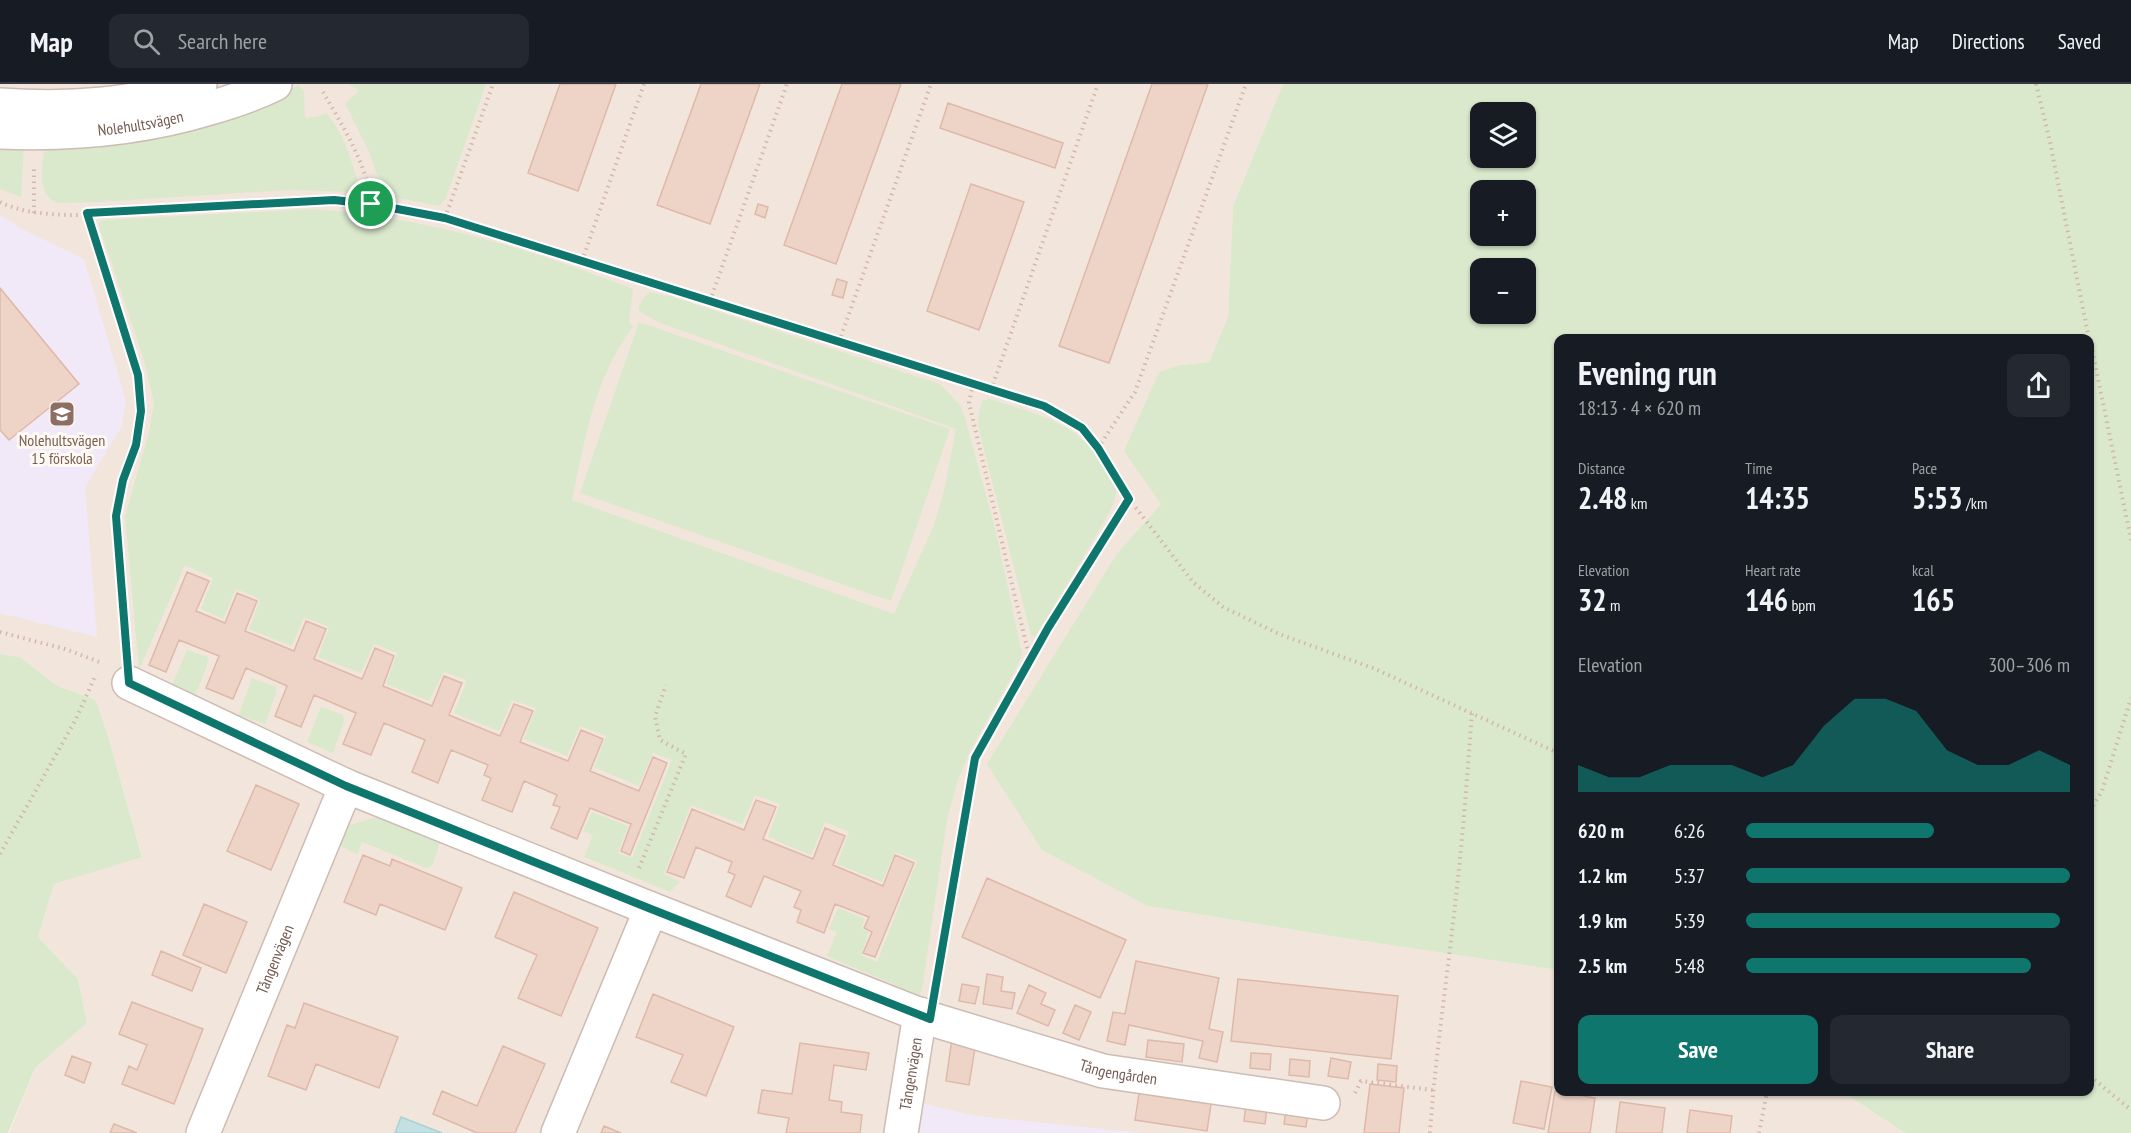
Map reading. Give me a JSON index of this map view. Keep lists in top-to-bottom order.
{
  "streets": {
    "street": ["Nolehultsvägen", "Tångenvägen", "Tångengården"]
  },
  "crossings": [
    ["Tångenvägen", "Tångengården"]
  ],
  "places": {
    "school or university": ["Nolehultsvägen 15 förskola"]
  },
  "page": {
    "header": "Map",
    "search": "Search here",
    "nav": ["Map", "Directions", "Saved"],
    "map_buttons": ["+", "−"],
    "heading": ["Evening run", "18:13 · 4 × 620 m"],
    "stats": [
      ["Distance", "2.48 km"],
      ["Time", "14:35"],
      ["Pace", "5:53 /km"],
      ["Elevation", "32 m"],
      ["Heart rate", "146 bpm"],
      ["kcal", "165"]
    ],
    "chart": ["Elevation", "300–306 m"],
    "list": [
      {
        "name": "620 m",
        "note": "6:26"
      },
      {
        "name": "1.2 km",
        "note": "5:37"
      },
      {
        "name": "1.9 km",
        "note": "5:39"
      },
      {
        "name": "2.5 km",
        "note": "5:48"
      }
    ],
    "buttons": ["Save", "Share"]
  }
}
